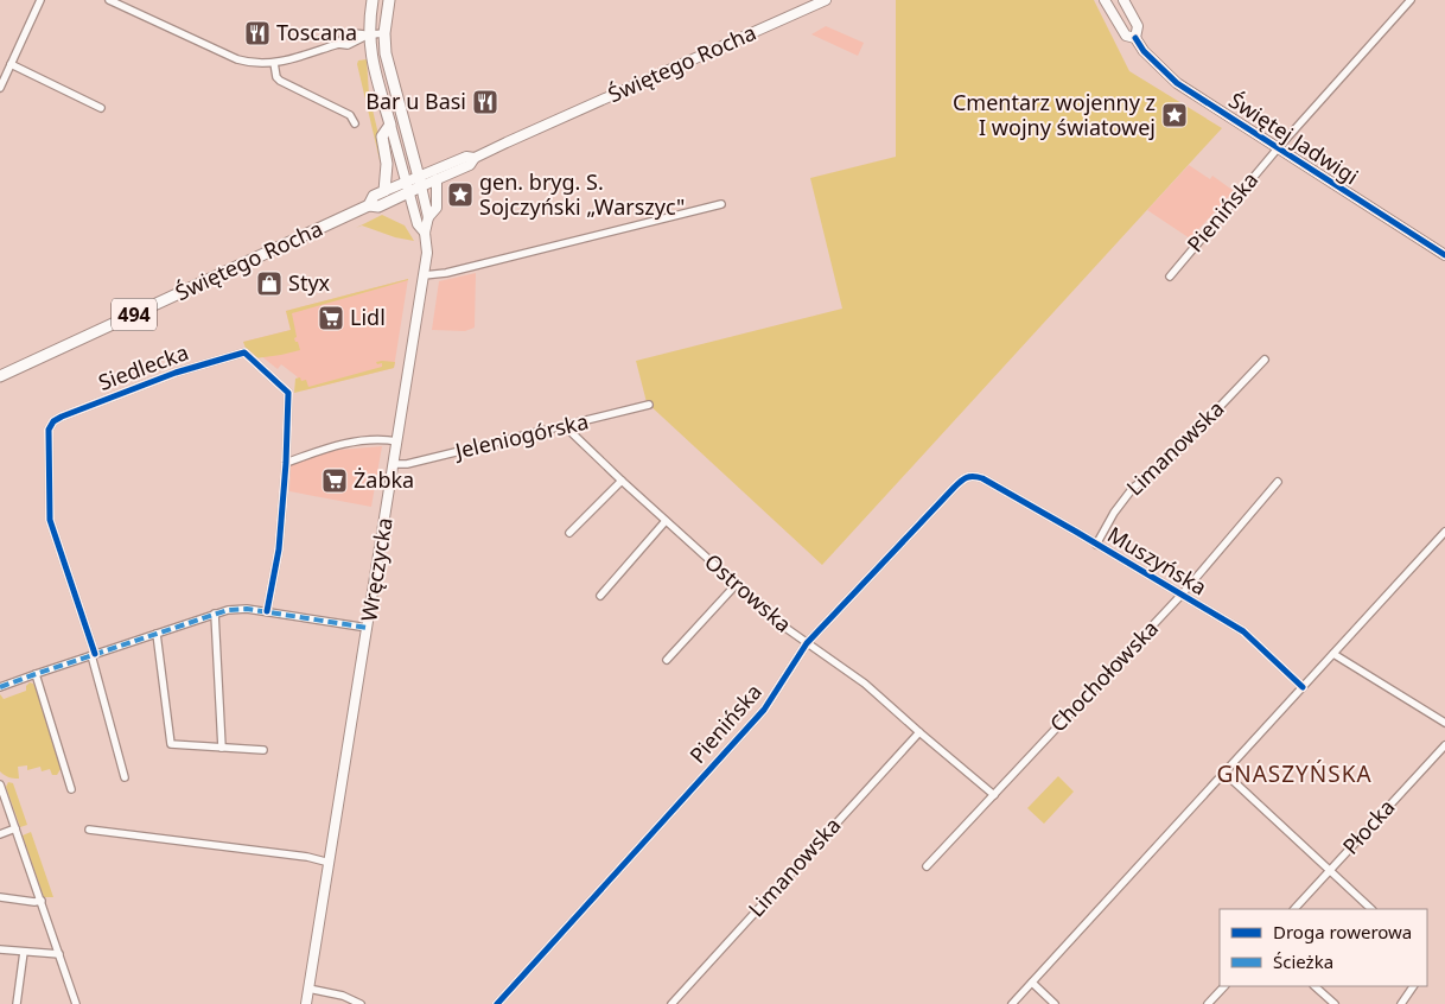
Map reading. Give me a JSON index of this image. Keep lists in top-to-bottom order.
{
  "streets": {
    "main road": [
      "Świętego Rocha",
      "Świętej Jadwigi",
      "494",
      "Wręczycka"
    ],
    "street": [
      "Pienińska",
      "Siedlecka",
      "Jeleniogórska",
      "Limanowska",
      "Muszyńska",
      "Ostrowska",
      "Chochołowska",
      "Płocka"
    ]
  },
  "crossings": [
    ["Świętego Rocha", "Wręczycka"],
    ["Świętej Jadwigi", "Pienińska"],
    ["Pienińska", "Muszyńska"],
    ["Pienińska", "Ostrowska"],
    ["Jeleniogórska", "Wręczycka"],
    ["Jeleniogórska", "Ostrowska"],
    ["Limanowska", "Muszyńska"],
    ["Limanowska", "Ostrowska"],
    ["Muszyńska", "Chochołowska"],
    ["Ostrowska", "Chochołowska"]
  ],
  "districts": ["GNASZYŃSKA"],
  "places": {
    "restaurant": ["Toscana", "Bar u Basi"],
    "place": ["Cmentarz wojenny z I wojny światowej", "gen. bryg. S. Sojczyński „Warszyc\""],
    "shop": ["Styx"],
    "supermarket": ["Lidl", "Żabka"]
  },
  "legend": ["Droga rowerowa", "Ścieżka"]
}
